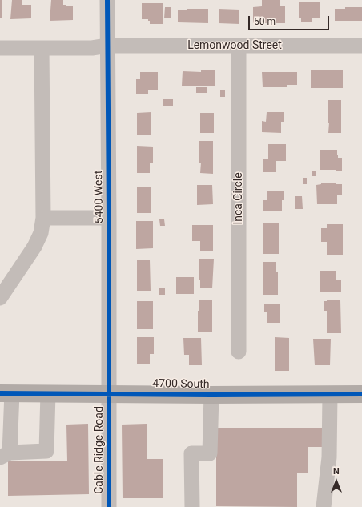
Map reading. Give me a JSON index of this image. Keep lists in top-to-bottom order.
{
  "streets": {
    "main road": ["4700 South"],
    "street": [
      "Lemonwood Street",
      "5400 West",
      "Inca Circle",
      "Cable Ridge Road"
    ]
  },
  "crossings": [
    ["Lemonwood Street", "5400 West"],
    ["Lemonwood Street", "Inca Circle"],
    ["5400 West", "4700 South"],
    ["5400 West", "Cable Ridge Road"],
    ["4700 South", "Cable Ridge Road"]
  ],
  "scale_bar": "50 m",
  "north": "top"
}
